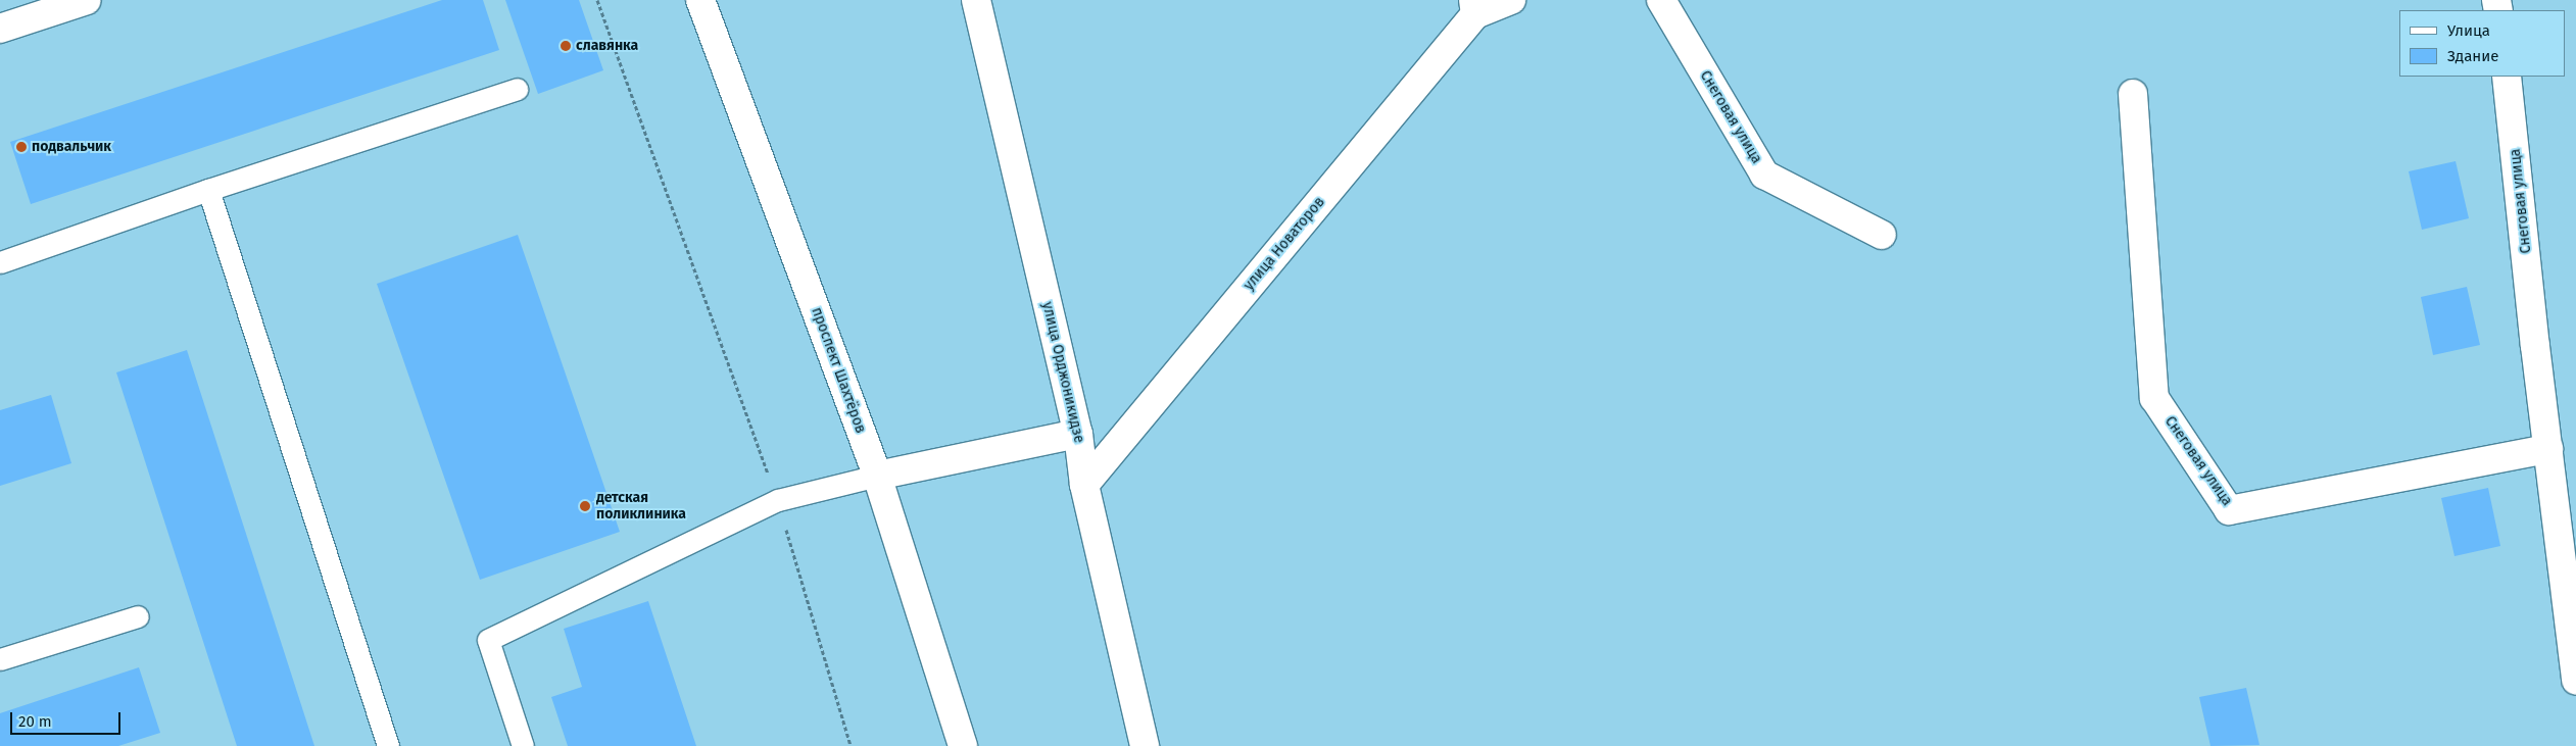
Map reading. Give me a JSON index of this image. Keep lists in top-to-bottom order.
{
  "streets": {
    "street": [
      "Снеговая улица",
      "улица Новаторов",
      "проспект Шахтёров",
      "улица Орджоникидзе"
    ]
  },
  "crossings": [
    ["улица Новаторов", "улица Орджоникидзе"]
  ],
  "places": ["славянка", "подвальчик", "детская поликлиника"],
  "legend": ["Улица", "Здание"],
  "scale_bar": "20 m"
}
